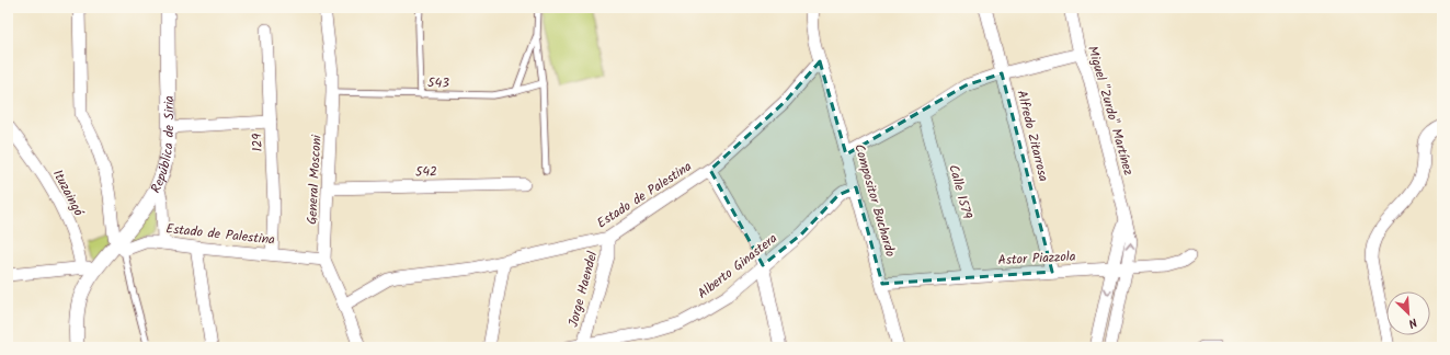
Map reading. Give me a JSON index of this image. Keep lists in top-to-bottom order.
{
  "streets": {
    "street": [
      "Miguel \"Zurdo\" Martínez",
      "Alfredo Zitarrosa",
      "129",
      "República de Siria",
      "542",
      "General Mosconi",
      "Calle 1579",
      "Ituzaingó",
      "Estado de Palestina",
      "Compositor Buchardo",
      "Astor Piazzola",
      "Alberto Ginastera",
      "Jorge Haendel"
    ],
    "lane": ["543"]
  },
  "crossings": [
    ["543", "General Mosconi"],
    ["Miguel \"Zurdo\" Martínez", "Astor Piazzola"],
    ["Alfredo Zitarrosa", "Astor Piazzola"],
    ["129", "Estado de Palestina"],
    ["República de Siria", "Estado de Palestina"],
    ["542", "General Mosconi"],
    ["General Mosconi", "Estado de Palestina"],
    ["Calle 1579", "Astor Piazzola"],
    ["Estado de Palestina", "Compositor Buchardo"],
    ["Estado de Palestina", "Jorge Haendel"],
    ["Compositor Buchardo", "Astor Piazzola"],
    ["Compositor Buchardo", "Alberto Ginastera"],
    ["Alberto Ginastera", "Jorge Haendel"]
  ],
  "north": "bottom right"
}
